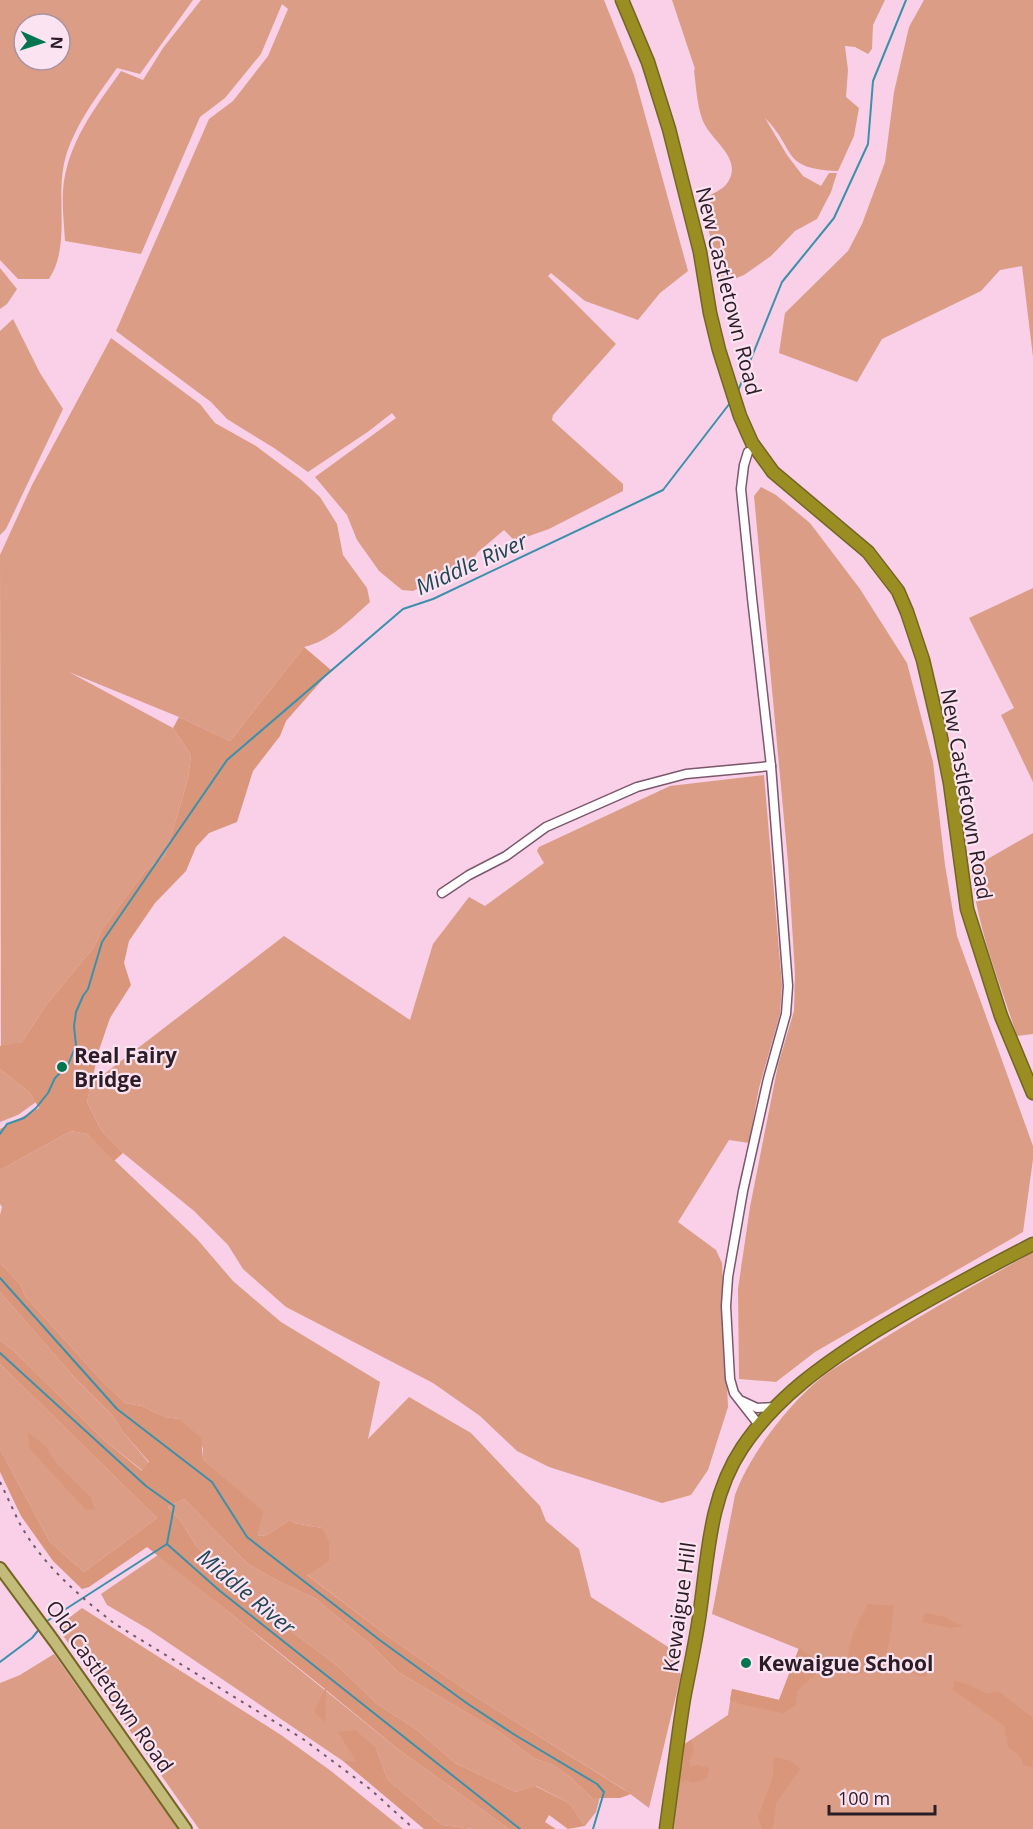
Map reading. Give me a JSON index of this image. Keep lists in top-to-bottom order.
{
  "streets": {
    "highway": ["New Castletown Road", "Kewaigue Hill"],
    "main road": ["Old Castletown Road"]
  },
  "water": ["Middle River"],
  "places": ["Real Fairy Bridge", "Kewaigue School"],
  "scale_bar": "100 m",
  "north": "right"
}
